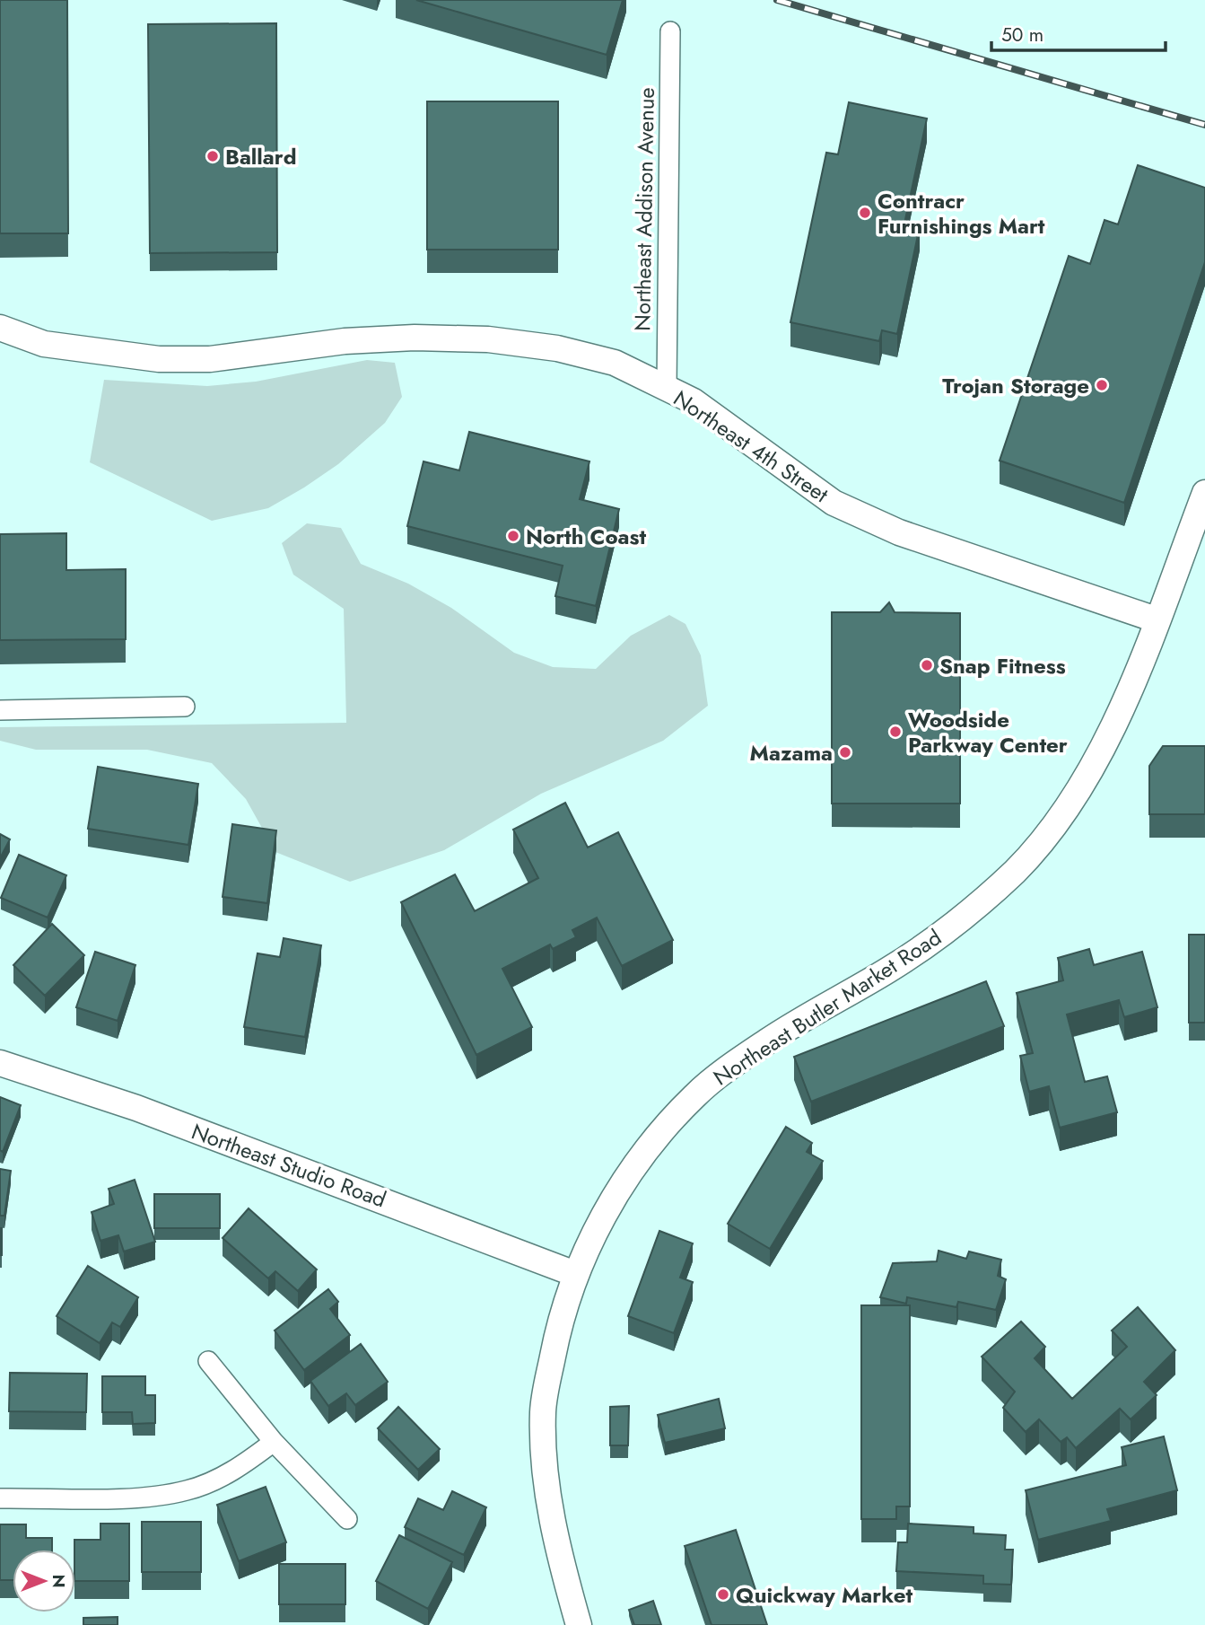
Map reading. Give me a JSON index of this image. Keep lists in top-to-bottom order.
{
  "streets": {
    "street": [
      "Northeast Addison Avenue",
      "Northeast 4th Street",
      "Northeast Butler Market Road",
      "Northeast Studio Road"
    ]
  },
  "crossings": [
    ["Northeast Addison Avenue", "Northeast 4th Street"],
    ["Northeast 4th Street", "Northeast Butler Market Road"],
    ["Northeast Butler Market Road", "Northeast Studio Road"]
  ],
  "places": [
    "Ballard",
    "Contracr Furnishings Mart",
    "Trojan Storage",
    "North Coast",
    "Snap Fitness",
    "Woodside Parkway Center",
    "Mazama",
    "Quickway Market"
  ],
  "scale_bar": "50 m",
  "north": "right"
}
